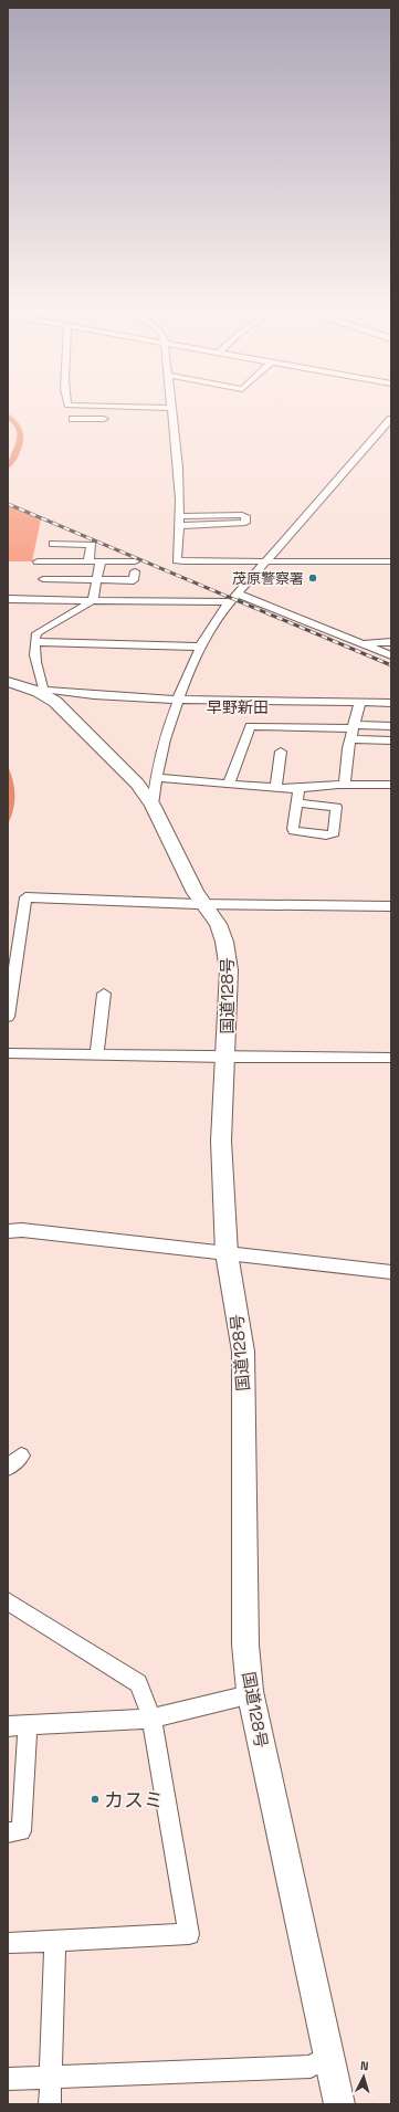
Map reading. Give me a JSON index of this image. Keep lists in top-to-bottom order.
{
  "streets": {
    "highway": ["国道128号"]
  },
  "districts": ["早野新田"],
  "places": ["茂原警察署", "カスミ"],
  "north": "top"
}
